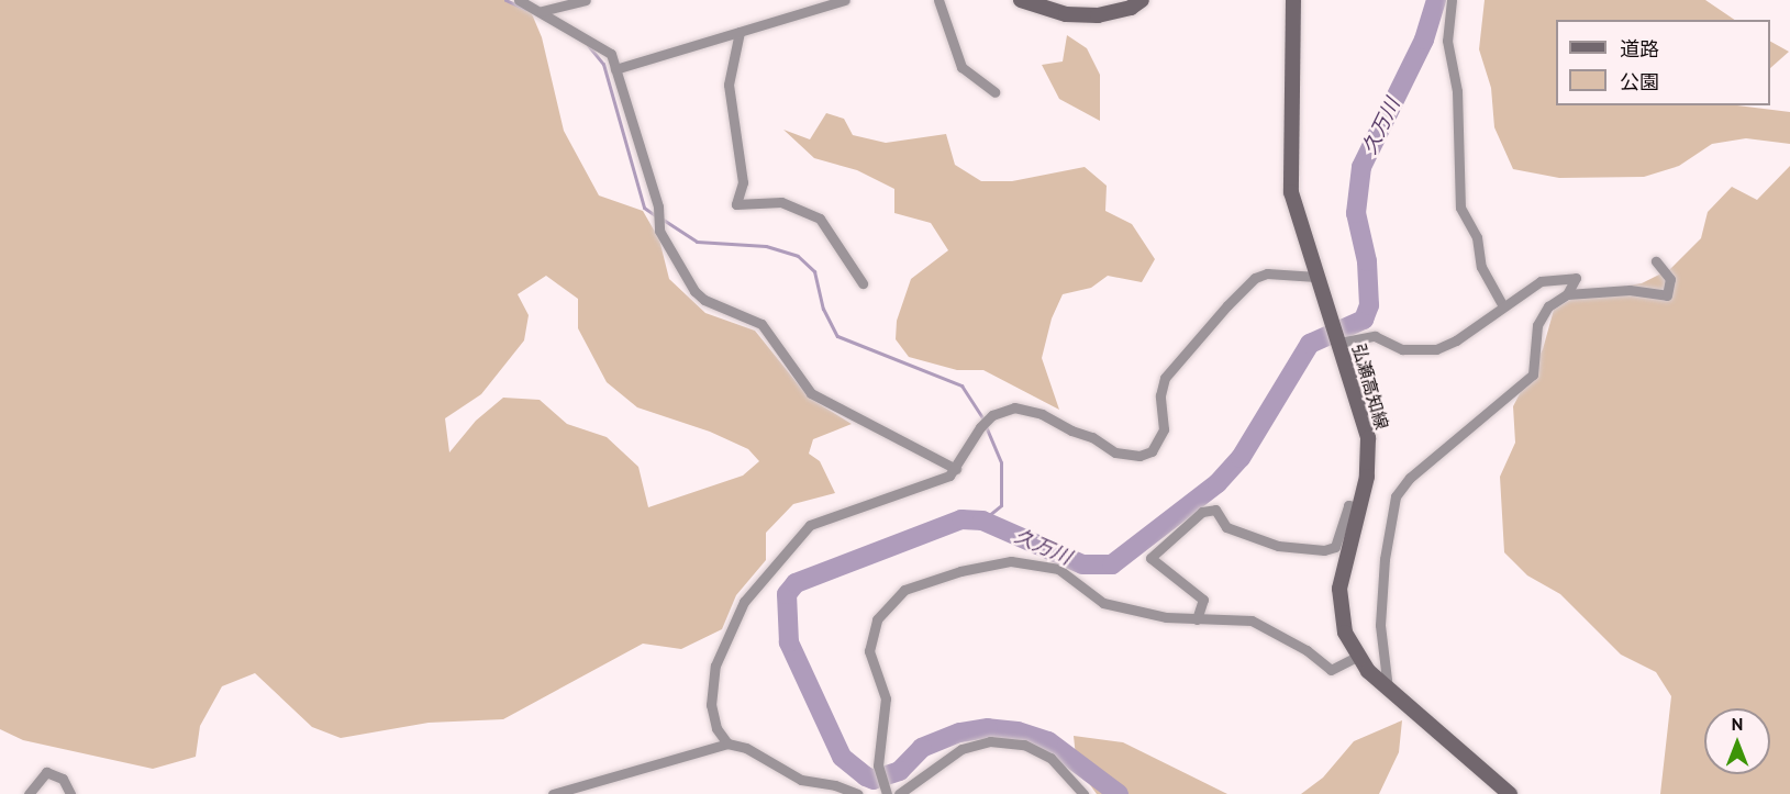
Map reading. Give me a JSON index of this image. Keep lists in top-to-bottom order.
{
  "streets": {
    "main road": ["弘瀬高知線"]
  },
  "water": ["久万川"],
  "legend": ["道路", "公園"],
  "north": "top"
}
